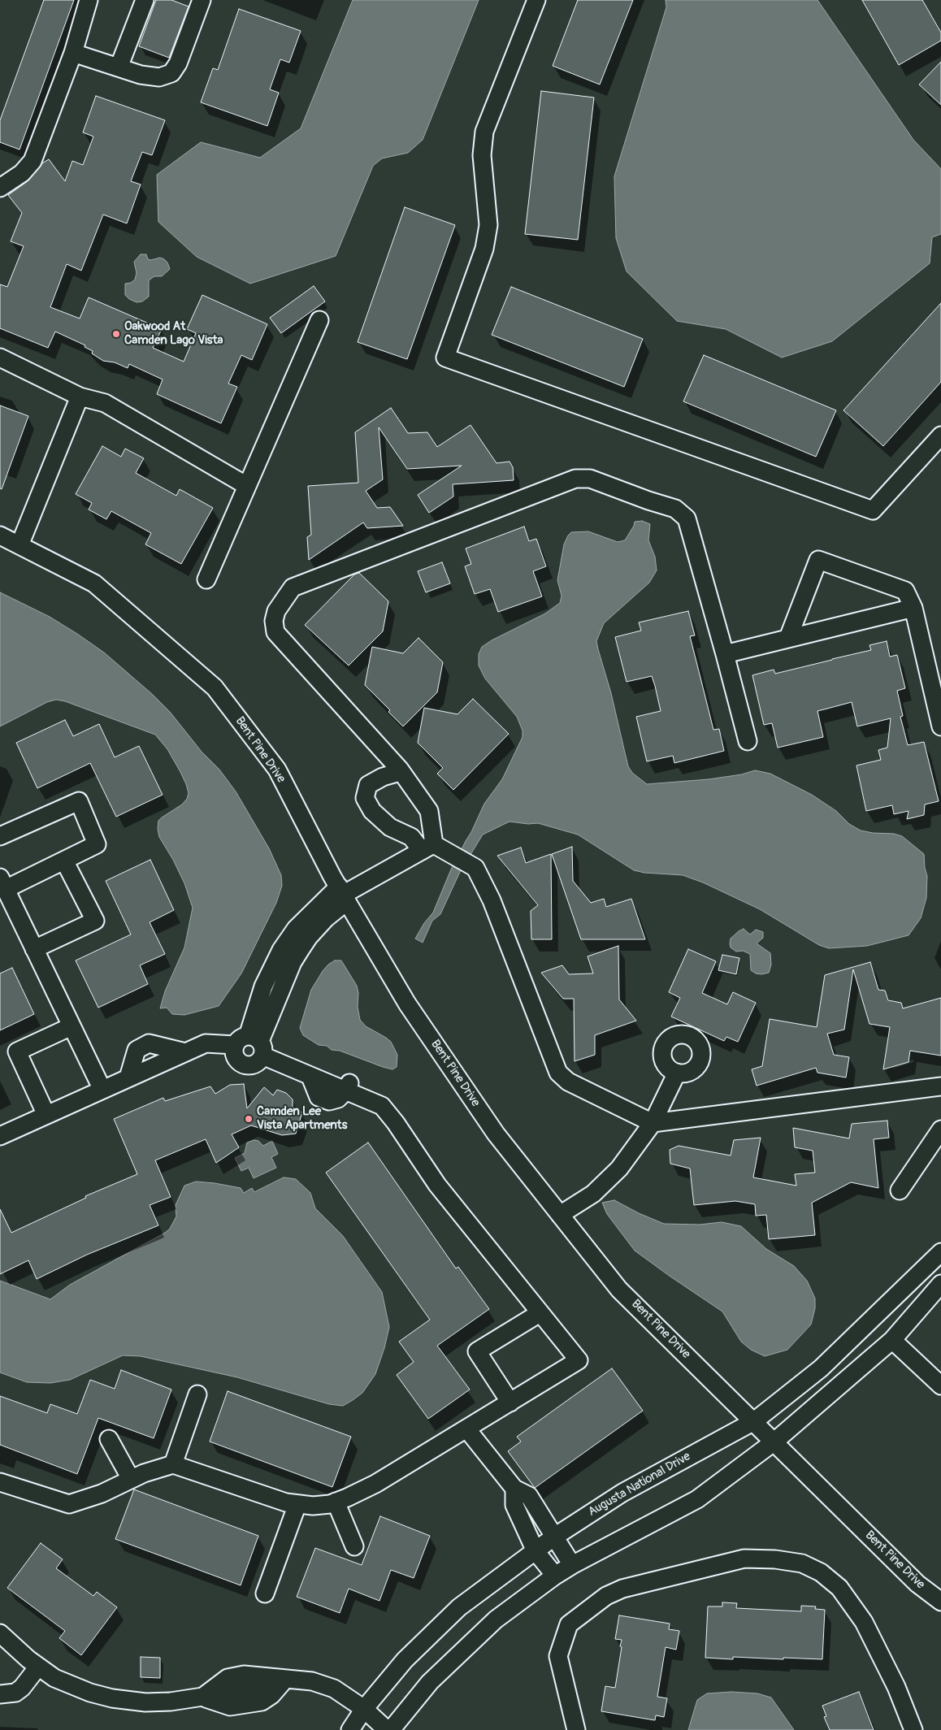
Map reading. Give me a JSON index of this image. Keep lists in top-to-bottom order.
{
  "streets": {
    "street": ["Bent Pine Drive", "Augusta National Drive"]
  },
  "crossings": [
    ["Bent Pine Drive", "Augusta National Drive"]
  ],
  "places": ["Oakwood At Camden Lago Vista", "Camden Lee Vista Apartments"]
}
